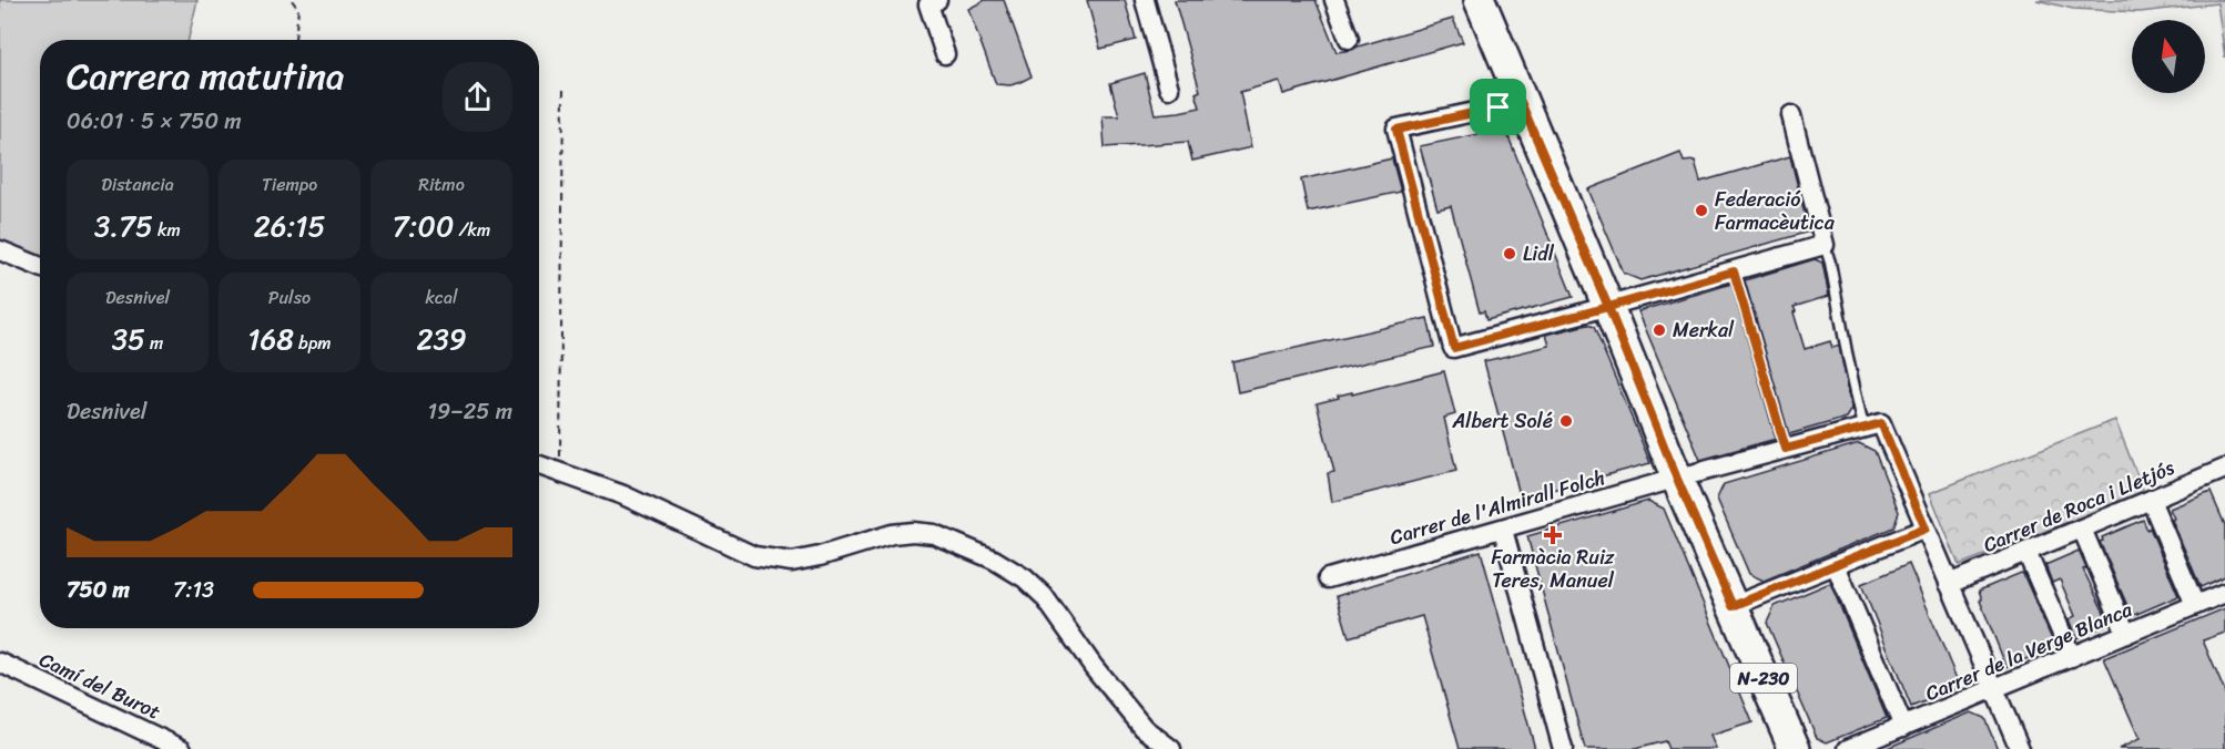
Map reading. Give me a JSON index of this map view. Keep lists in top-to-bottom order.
{
  "streets": {
    "main road": ["N-230"],
    "street": [
      "Carrer de Roca i Lletjós",
      "Carrer de l'Almirall Folch",
      "Carrer de la Verge Blanca",
      "Camí del Burot"
    ]
  },
  "crossings": [
    ["Carrer de l'Almirall Folch", "N-230"]
  ],
  "places": {
    "other": [
      "Federació Farmacèutica",
      "Lidl",
      "Merkal",
      "Albert Solé"
    ],
    "health": ["Farmàcia Ruiz Teres, Manuel"]
  },
  "north": "top",
  "page": {
    "heading": ["Carrera matutina", "06:01 · 5 × 750 m"],
    "stats": [
      ["Distancia", "3.75 km"],
      ["Tiempo", "26:15"],
      ["Ritmo", "7:00 /km"],
      ["Desnivel", "35 m"],
      ["Pulso", "168 bpm"],
      ["kcal", "239"]
    ],
    "chart": ["Desnivel", "19–25 m"],
    "list": [
      {
        "name": "750 m",
        "note": "7:13"
      }
    ]
  }
}
